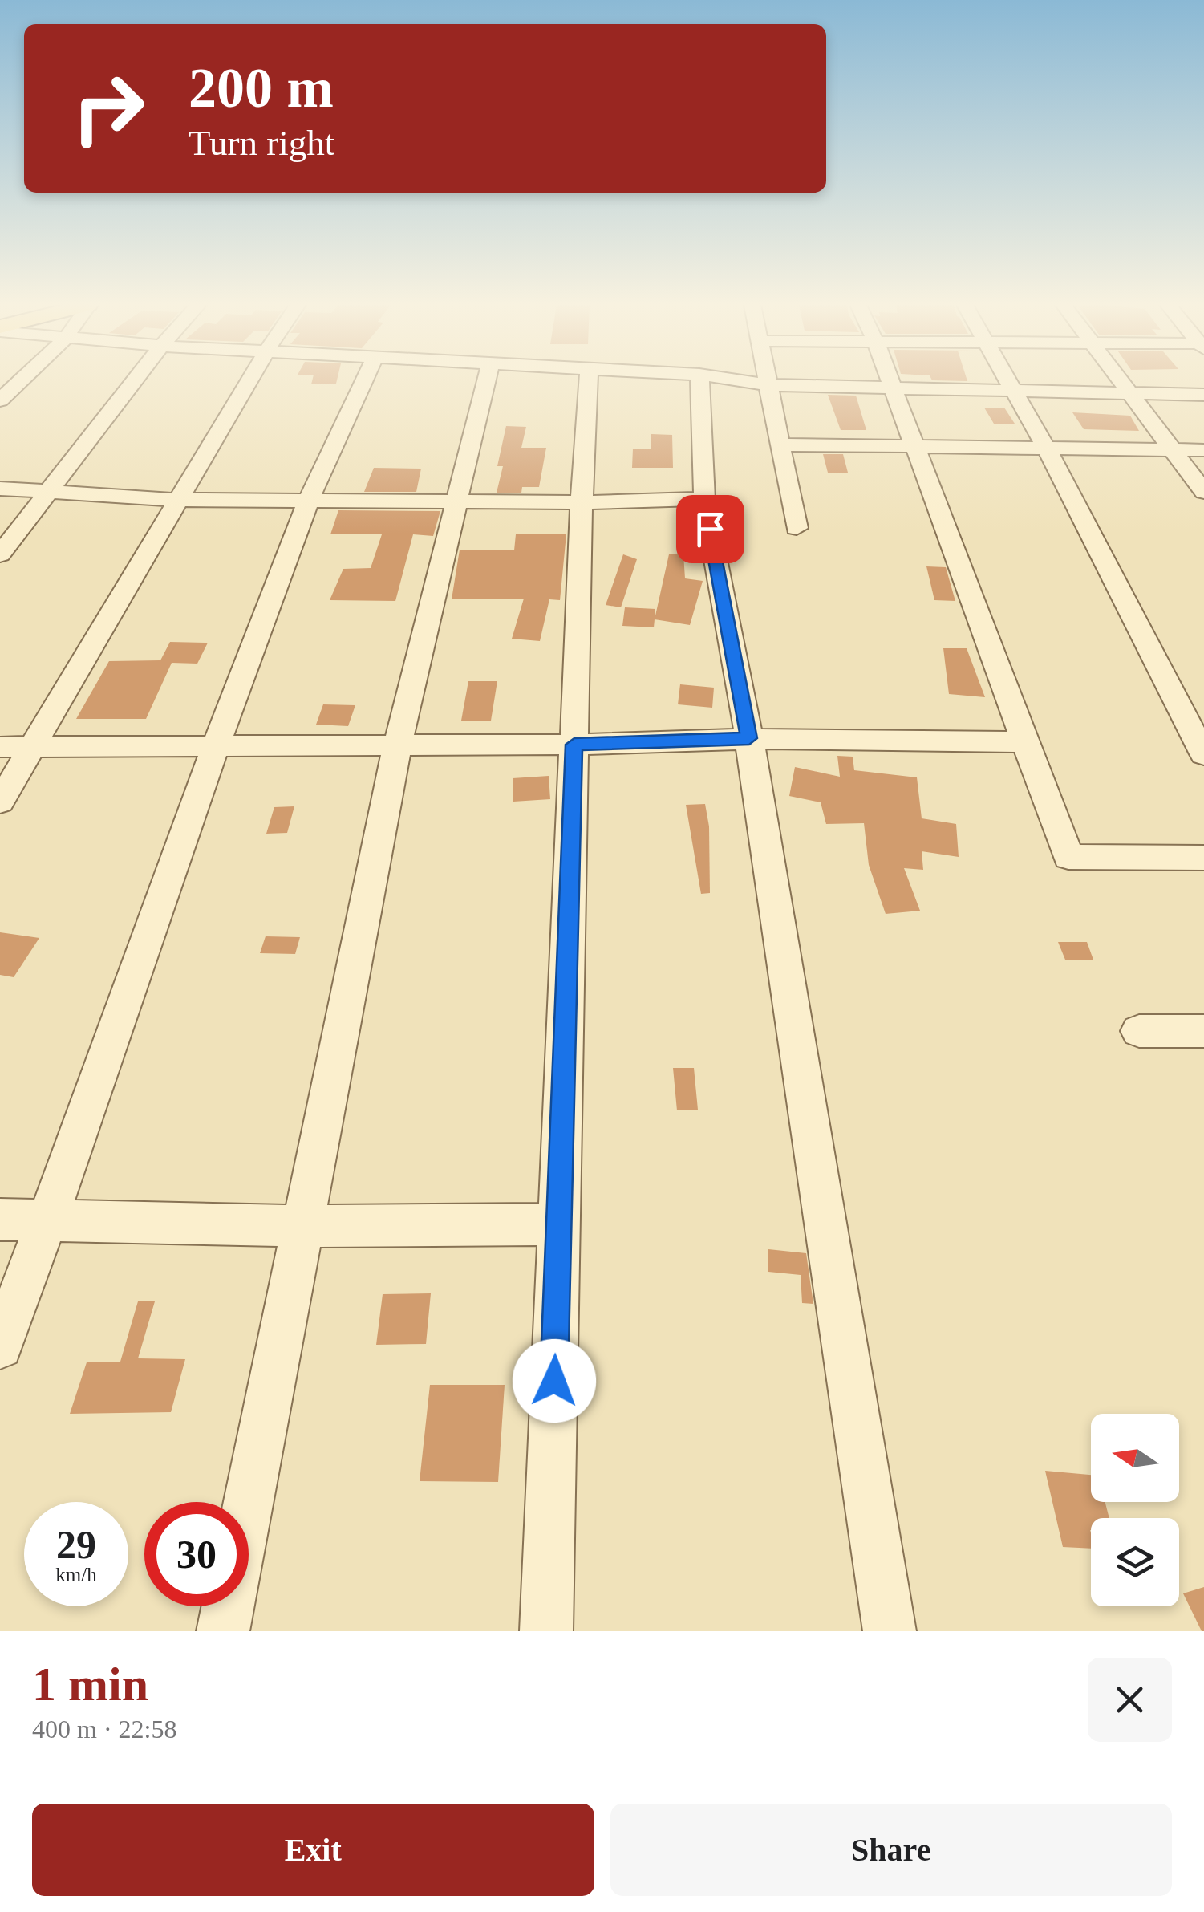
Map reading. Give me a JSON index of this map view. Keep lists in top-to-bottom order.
{
  "north": "left",
  "page": {
    "turn": ["200 m", "Turn right"],
    "speed": "29 km/h",
    "limit": "30",
    "heading": ["1 min", "400 m · 22:58"],
    "buttons": ["Exit", "Share"]
  }
}
